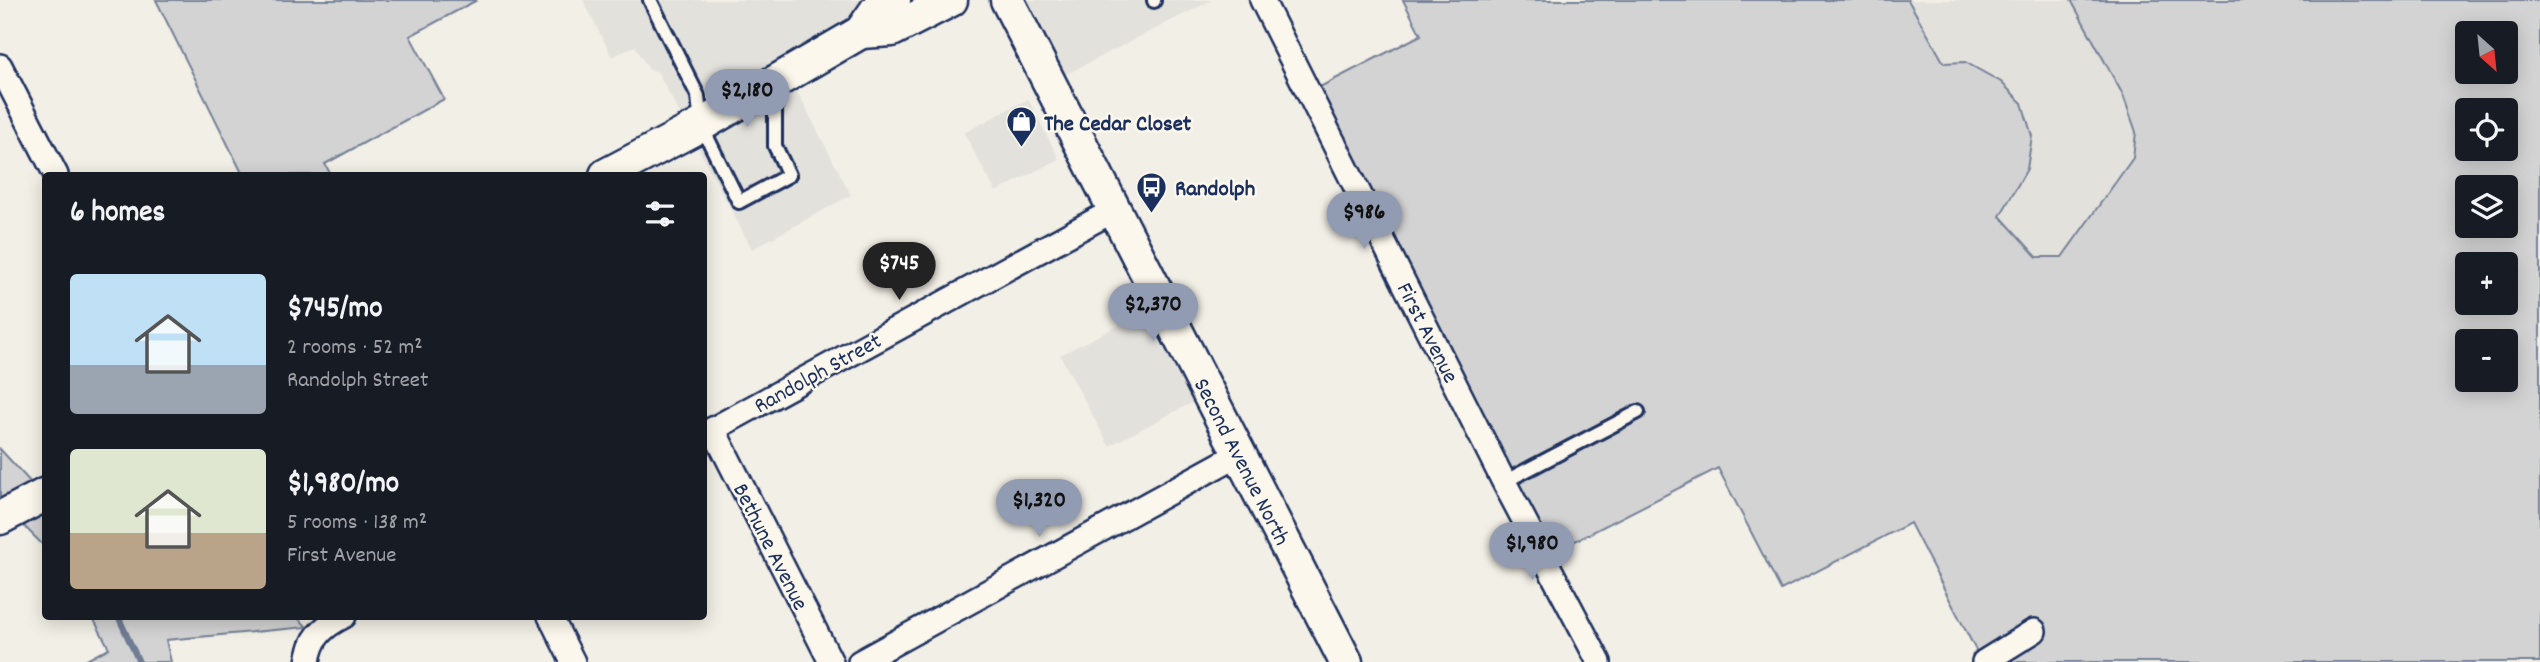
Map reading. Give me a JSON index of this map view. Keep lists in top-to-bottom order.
{
  "streets": {
    "main road": ["Second Avenue North"],
    "street": ["First Avenue", "Randolph Street", "Bethune Avenue"]
  },
  "crossings": [
    ["Randolph Street", "Second Avenue North"],
    ["Randolph Street", "Bethune Avenue"]
  ],
  "places": {
    "shop": ["The Cedar Closet"],
    "bus stop": ["Randolph"]
  },
  "north": "bottom right",
  "page": {
    "map_buttons": ["+", "−"],
    "price": [
      "$2,180",
      "$986",
      "$745",
      "$2,370",
      "$1,320",
      "$1,980"
    ],
    "heading": "6 homes",
    "list": [
      {
        "name": "$745/mo",
        "note": "2 rooms · 52 m² · Randolph Street"
      },
      {
        "name": "$1,980/mo",
        "note": "5 rooms · 138 m² · First Avenue"
      }
    ]
  }
}
